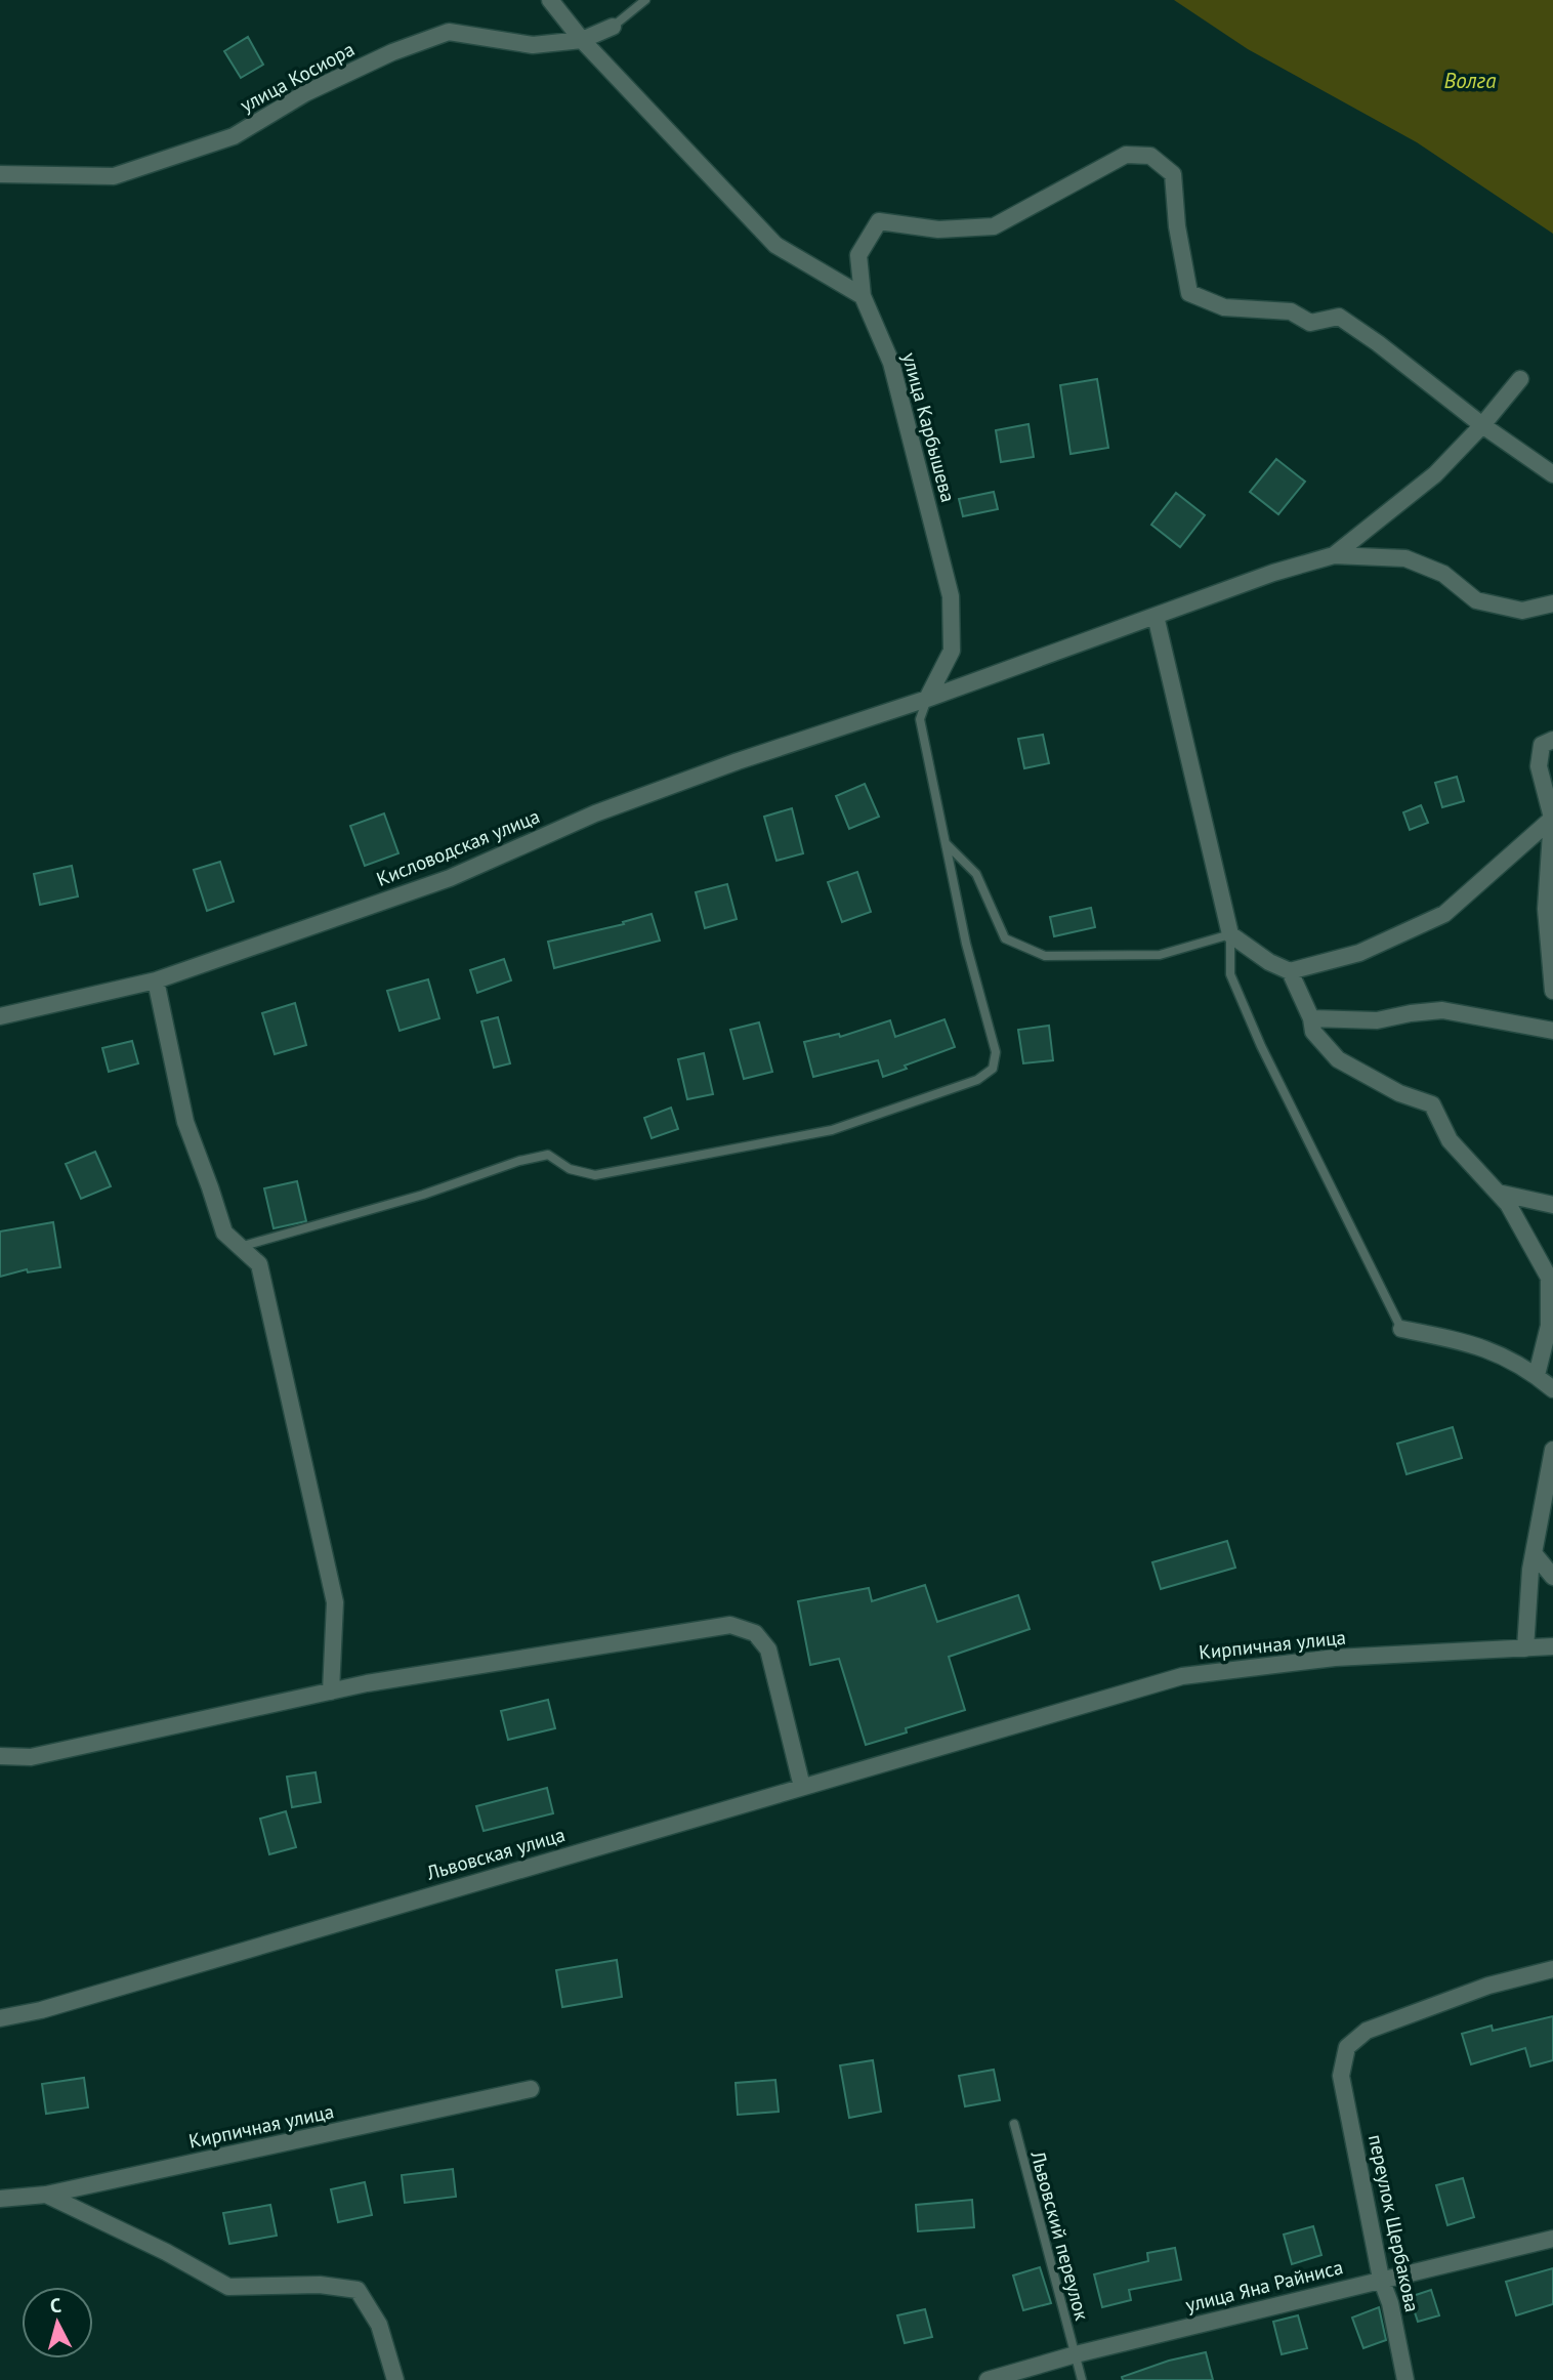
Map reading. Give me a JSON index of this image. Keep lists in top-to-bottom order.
{
  "streets": {
    "street": [
      "улица Косиора",
      "улица Карбышева",
      "Кисловодская улица",
      "Кирпичная улица",
      "Львовская улица",
      "переулок Щербакова",
      "улица Яна Райниса"
    ],
    "lane": ["Львовский переулок"]
  },
  "crossings": [
    ["улица Карбышева", "Кисловодская улица"],
    ["Кирпичная улица", "Львовская улица"],
    ["переулок Щербакова", "улица Яна Райниса"],
    ["Львовский переулок", "улица Яна Райниса"]
  ],
  "water": ["Волга"],
  "north": "top"
}
